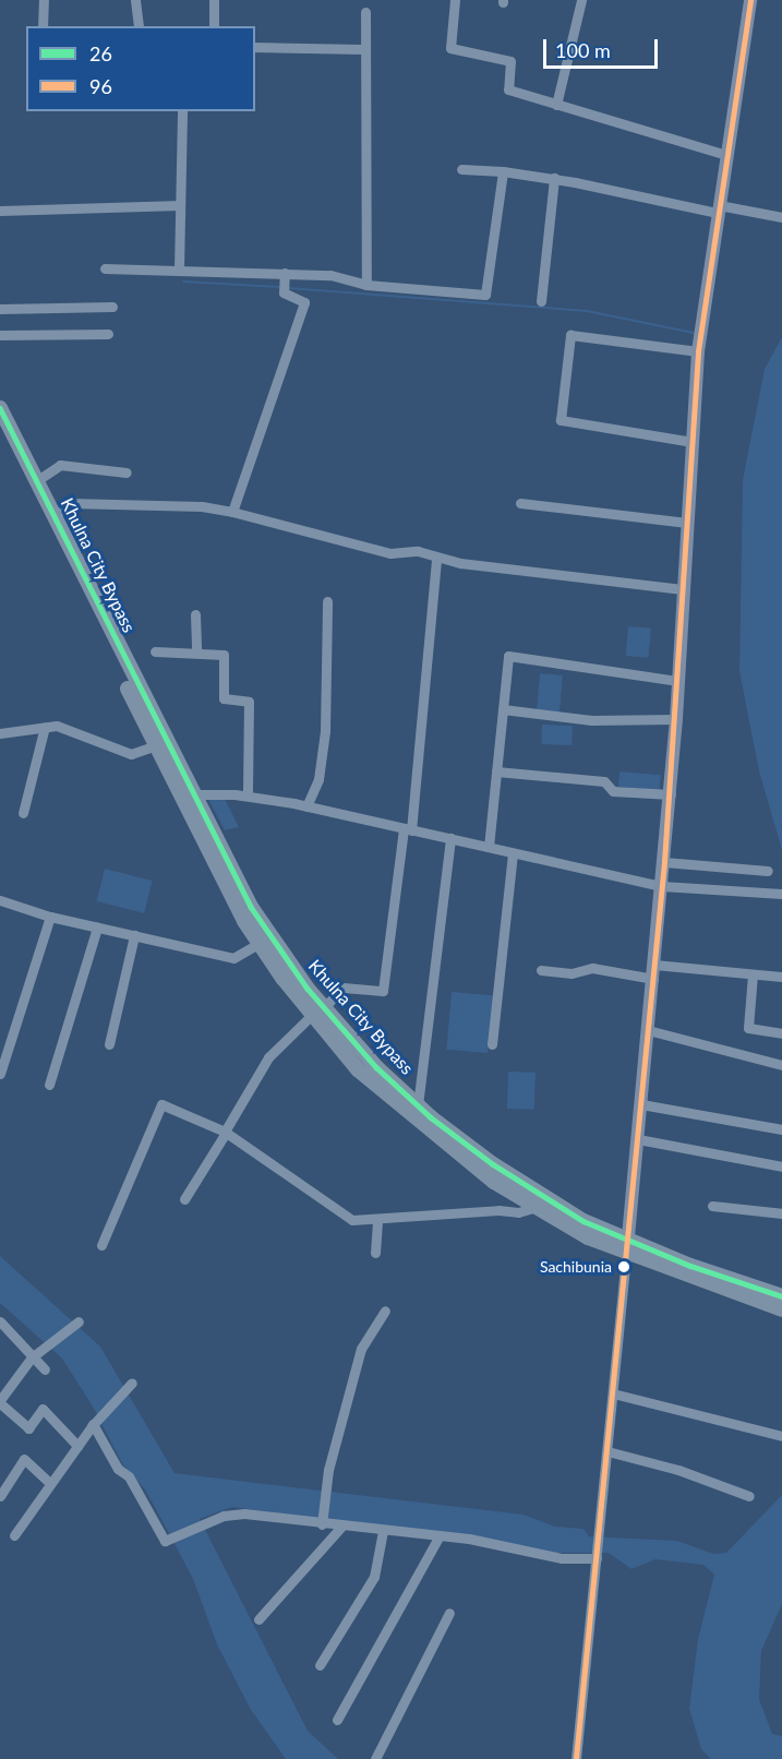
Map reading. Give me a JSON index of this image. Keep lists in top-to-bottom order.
{
  "streets": {
    "highway": ["Khulna City Bypass"]
  },
  "places": ["Sachibunia"],
  "lines": ["transit line 96", "transit line 26"],
  "legend": ["26", "96"],
  "scale_bar": "100 m"
}
